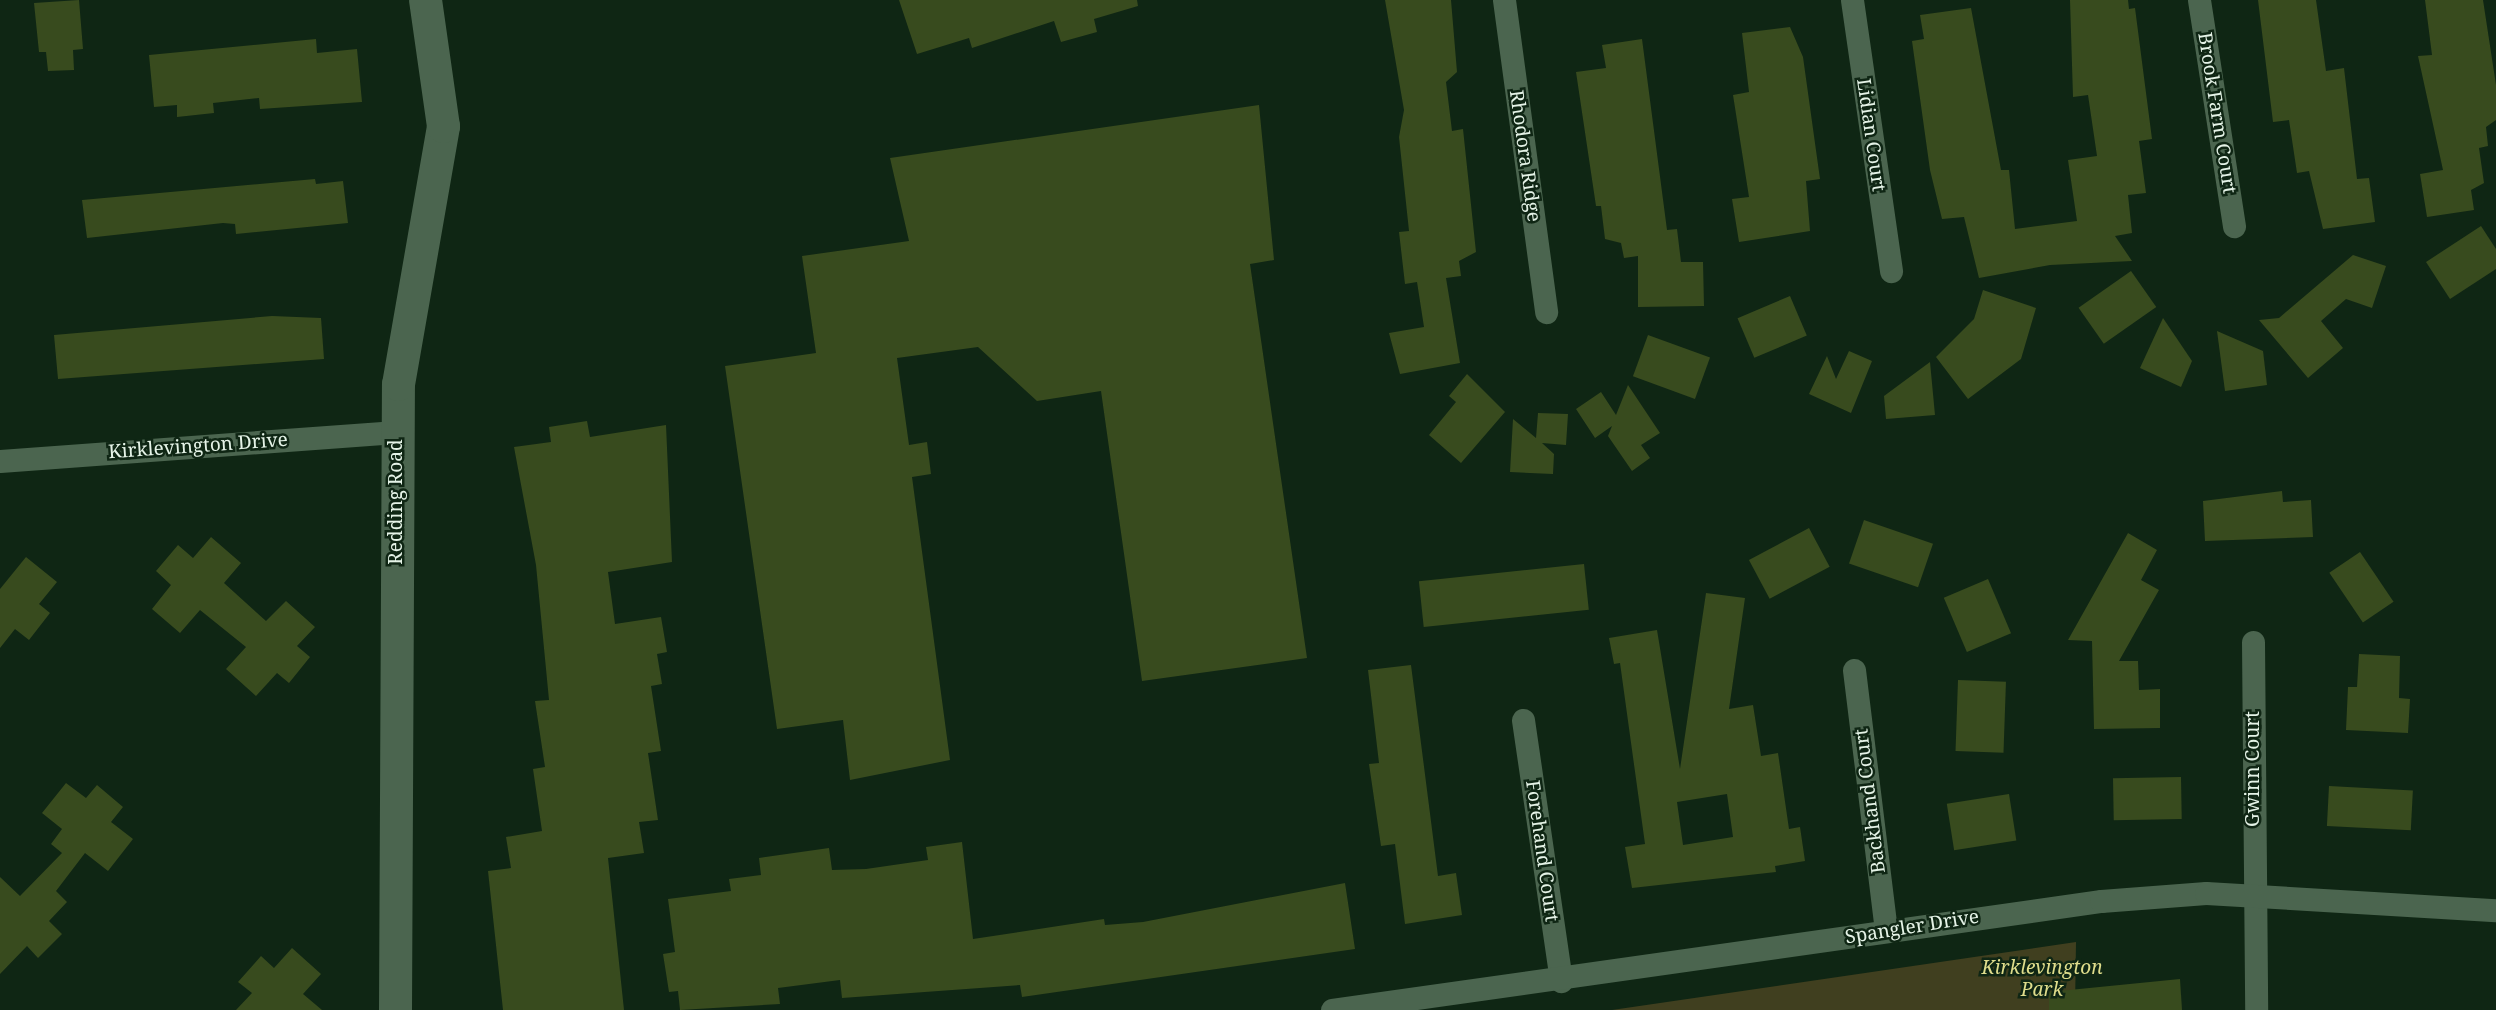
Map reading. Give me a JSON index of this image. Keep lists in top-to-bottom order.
{
  "streets": {
    "street": [
      "Brook Farm Court",
      "Lidian Court",
      "Rhodora Ridge",
      "Kirklevington Drive",
      "Redding Road",
      "Gwinn Court",
      "Backhand Court",
      "Forehand Court",
      "Spangler Drive"
    ]
  },
  "crossings": [
    ["Kirklevington Drive", "Redding Road"],
    ["Gwinn Court", "Spangler Drive"],
    ["Backhand Court", "Spangler Drive"],
    ["Forehand Court", "Spangler Drive"]
  ],
  "parks": ["Kirklevington Park"]
}
